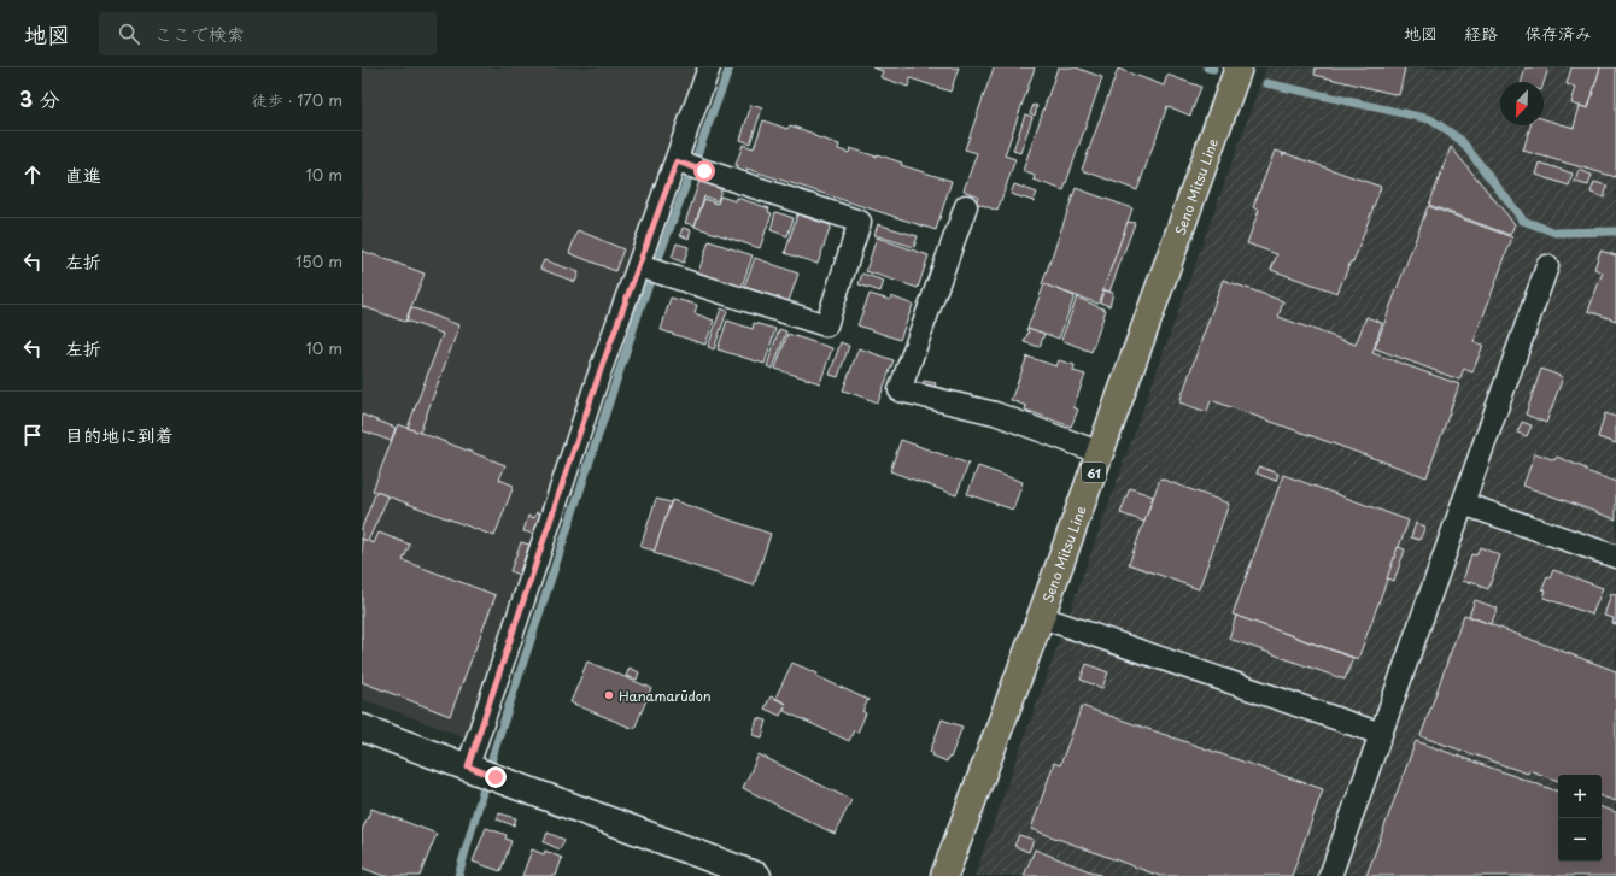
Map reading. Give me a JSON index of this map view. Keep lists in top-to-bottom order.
{
  "streets": {
    "main road": ["Seno Mitsu Line", "61"]
  },
  "places": ["Hanamarūdon"],
  "north": "bottom left",
  "page": {
    "header": "地図",
    "search": "ここで検索",
    "nav": ["地図", "経路", "保存済み"],
    "heading": ["3 分", "徒歩 · 170 m"],
    "list": [
      ["直進", "10 m"],
      ["左折", "150 m"],
      ["左折", "10 m"],
      "目的地に到着"
    ],
    "map_buttons": ["+", "−"]
  }
}
